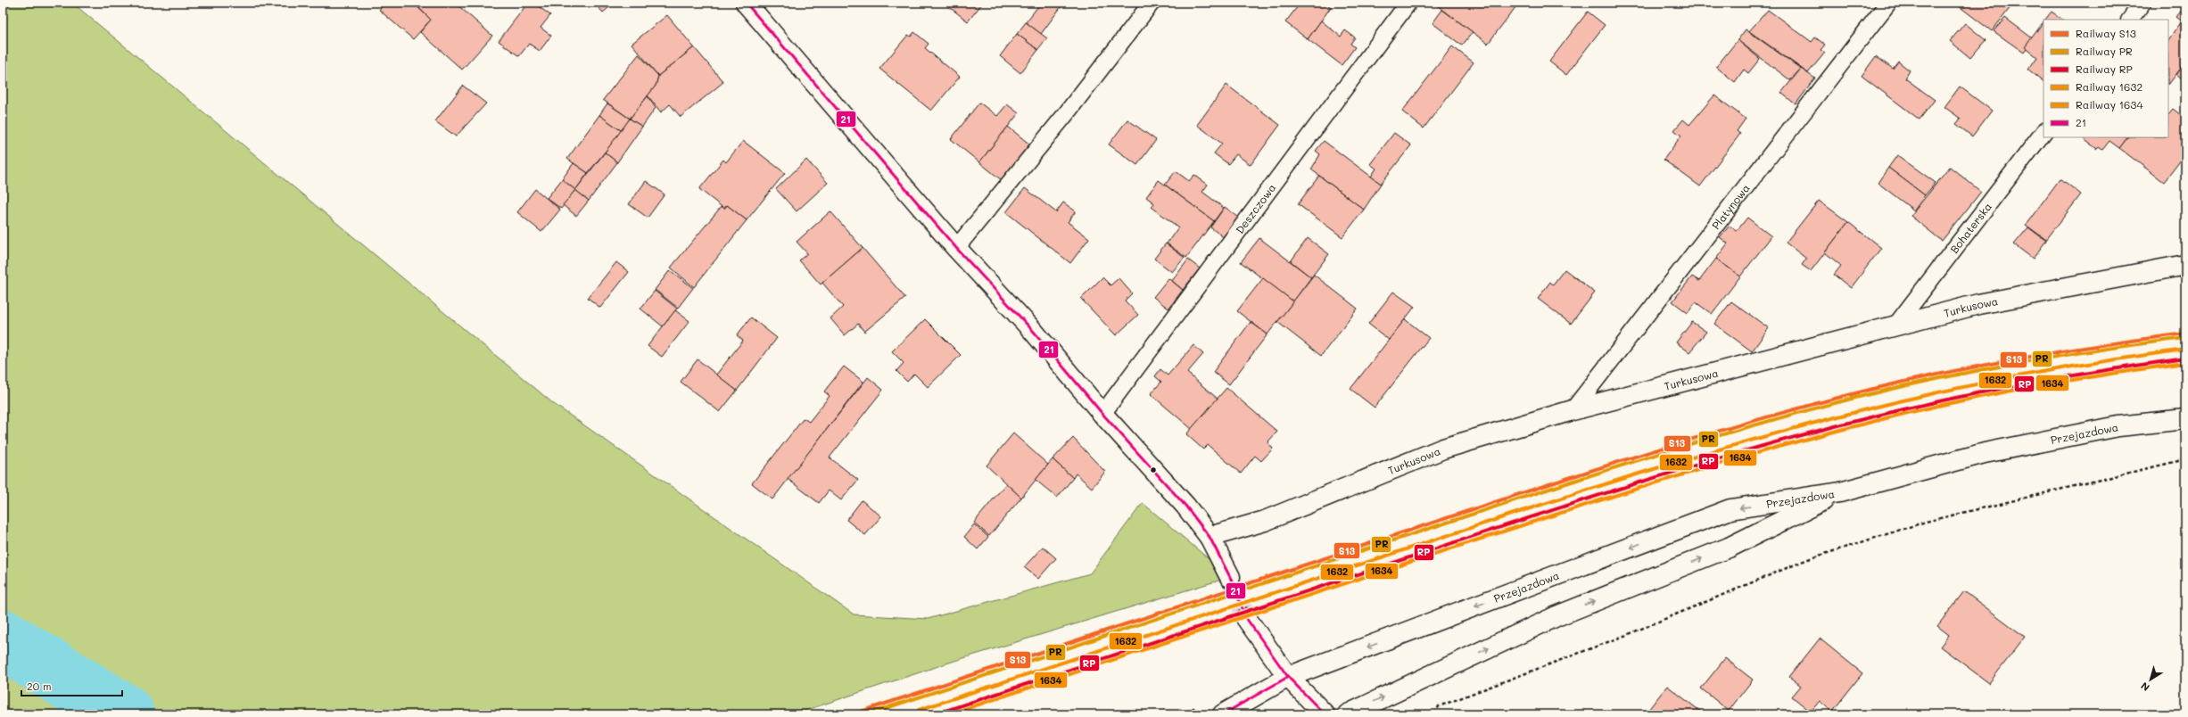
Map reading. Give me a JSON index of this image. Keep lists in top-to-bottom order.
{
  "streets": {
    "street": ["Turkusowa", "Przejazdowa"],
    "lane": ["Platynowa", "Deszczowa", "Bohaterska"]
  },
  "crossings": [
    ["Platynowa", "Turkusowa"],
    ["Bohaterska", "Turkusowa"]
  ],
  "lines": [
    "transit line 21",
    "rail line S13",
    "rail line PR",
    "rail line 1632",
    "rail line RP",
    "rail line 1634"
  ],
  "legend": [
    "Railway S13",
    "Railway PR",
    "Railway RP",
    "Railway 1632",
    "Railway 1634",
    "21"
  ],
  "scale_bar": "20 m",
  "north": "bottom left"
}
